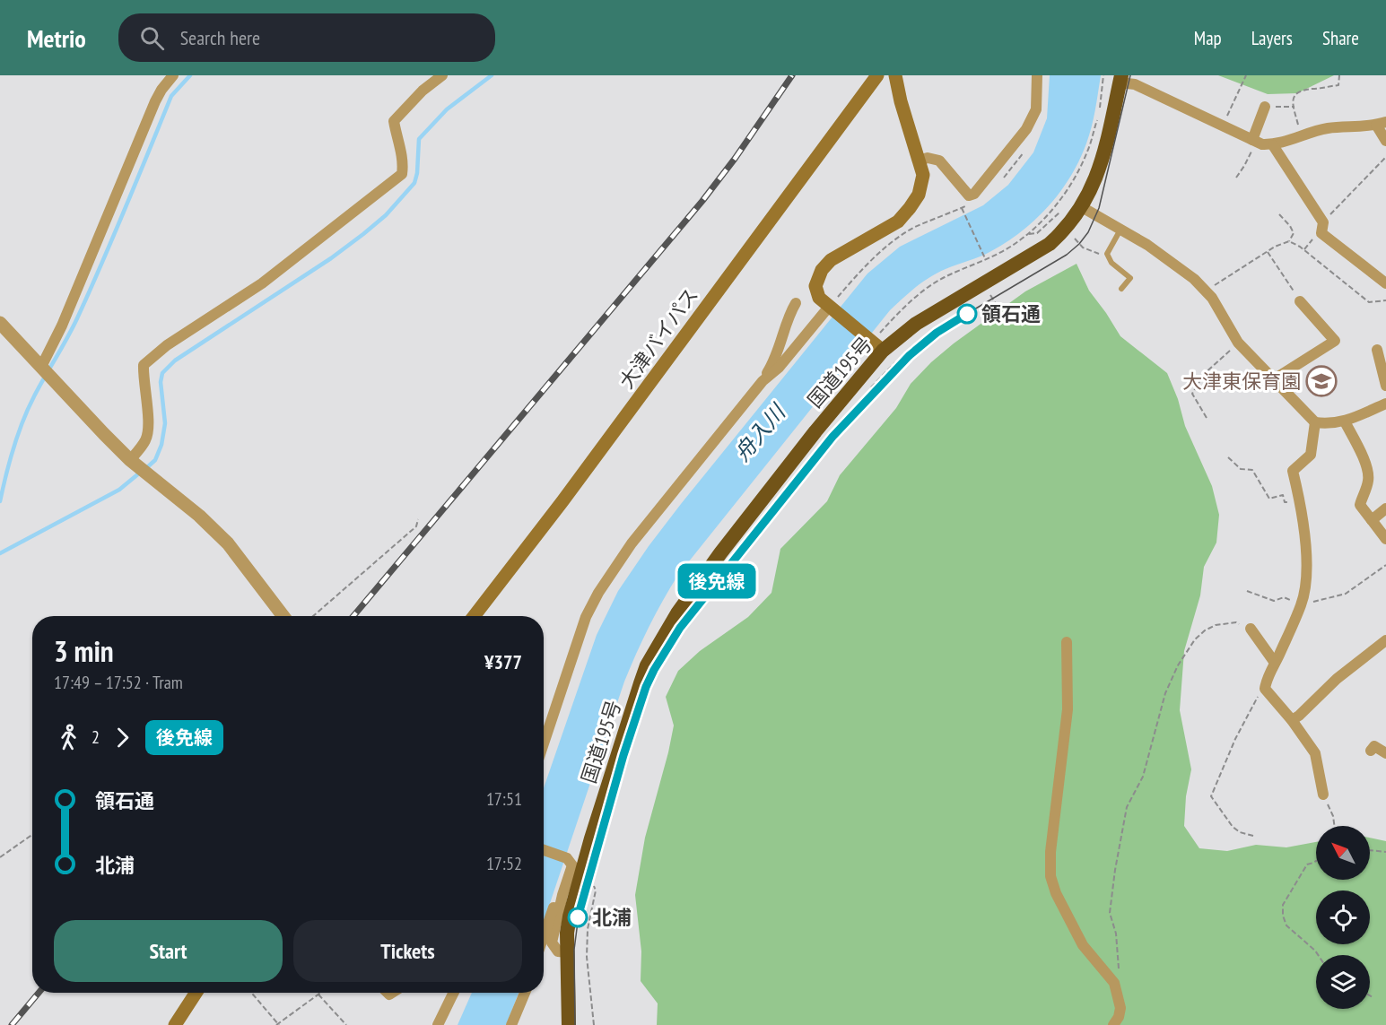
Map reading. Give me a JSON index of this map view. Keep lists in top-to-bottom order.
{
  "streets": {
    "highway": ["国道195号"],
    "main road": ["大津バイパス"]
  },
  "water": ["舟入川"],
  "places": {
    "other": ["領石通", "北浦"],
    "school or university": ["大津東保育園"]
  },
  "lines": ["tram line 後免線"],
  "north": "top left",
  "page": {
    "header": "Metrio",
    "search": "Search here",
    "nav": ["Map", "Layers", "Share"],
    "on_map": "後免線",
    "heading": ["3 min", "17:49 – 17:52 · Tram", "¥377"],
    "legs": ["2", "後免線"],
    "list": [
      {
        "name": "領石通",
        "value": "17:51"
      },
      {
        "name": "北浦",
        "value": "17:52"
      }
    ],
    "buttons": ["Start", "Tickets"]
  }
}
